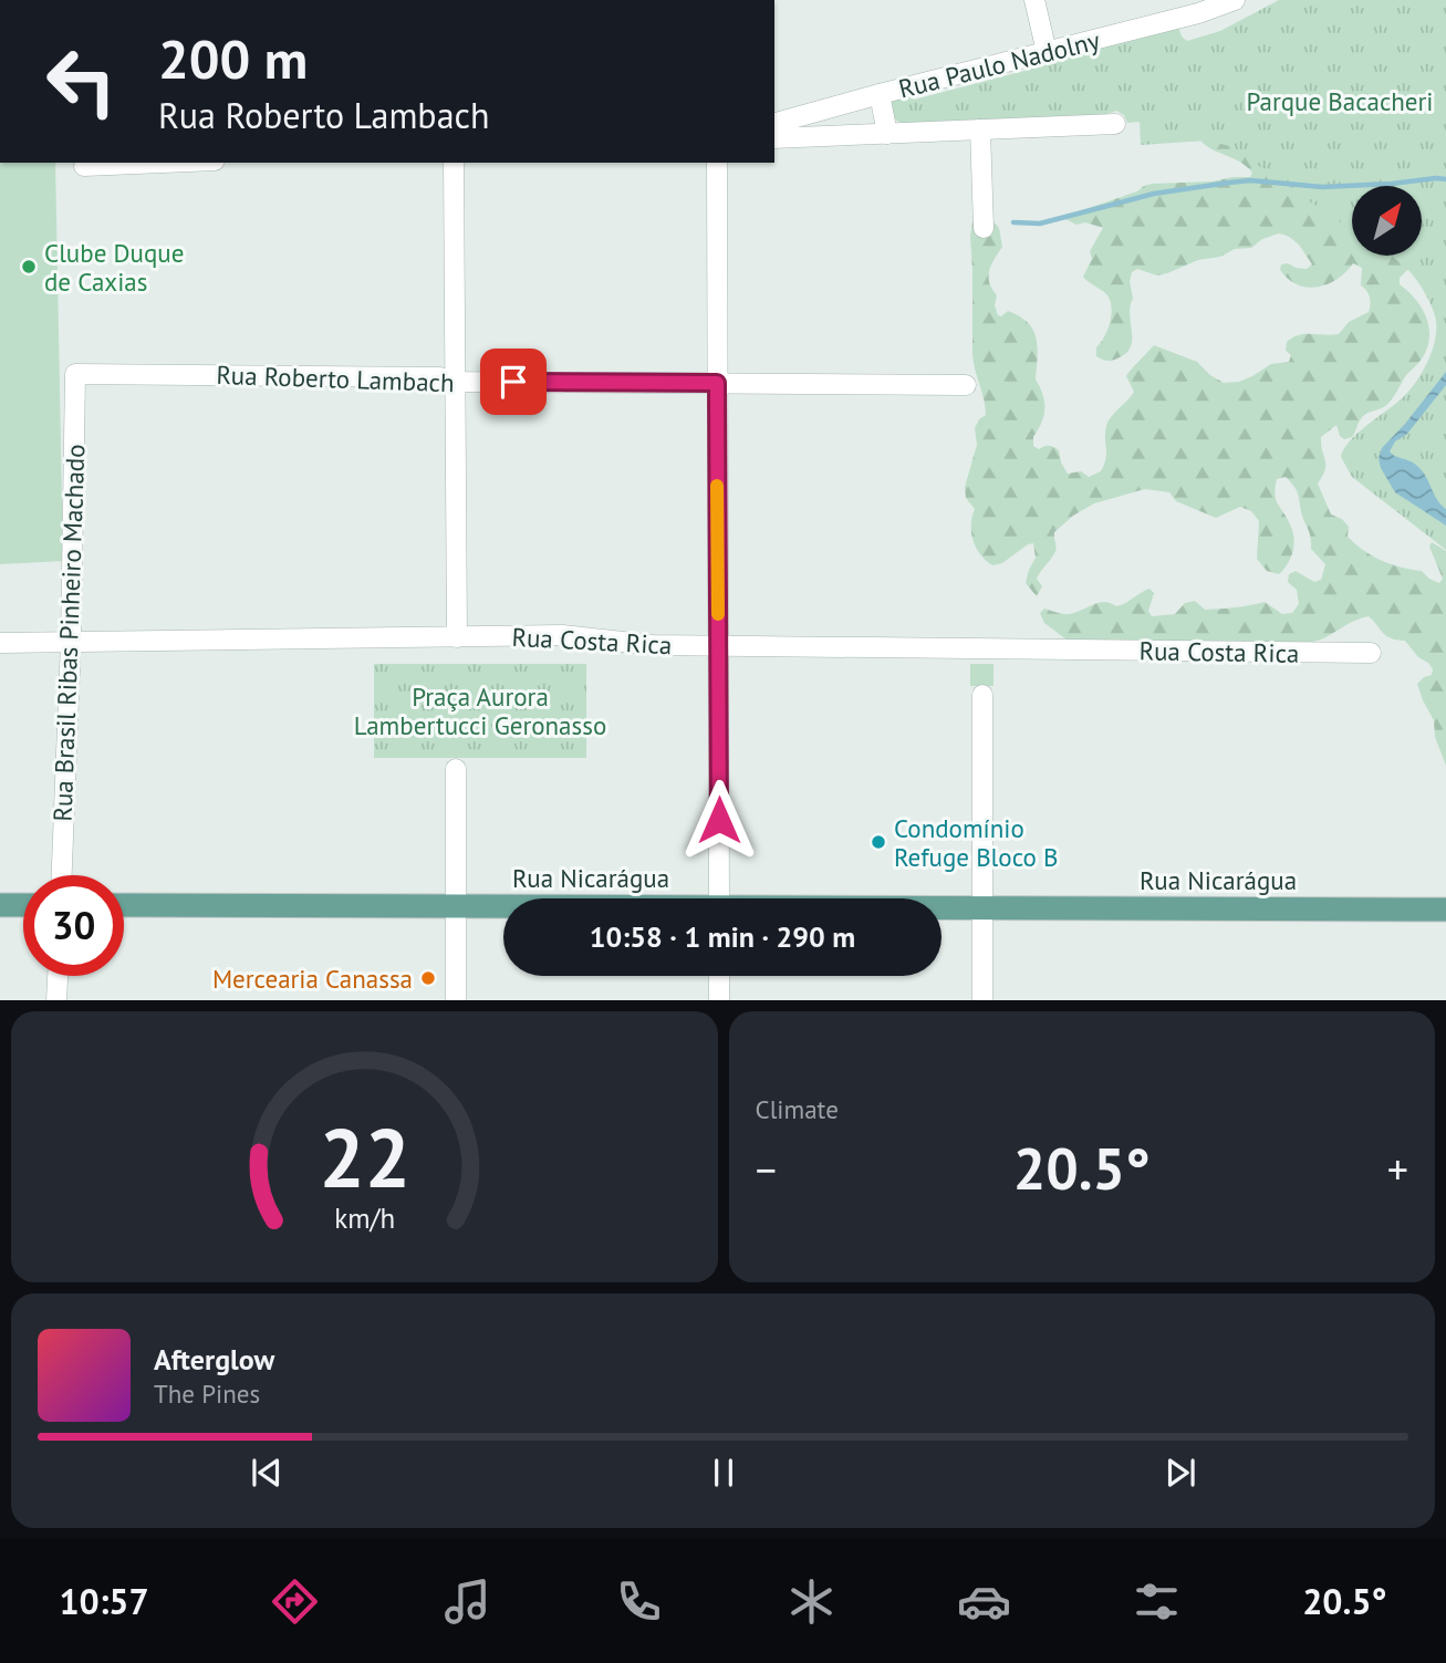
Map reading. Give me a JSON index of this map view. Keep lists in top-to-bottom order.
{
  "streets": {
    "main road": ["Rua Nicarágua"],
    "street": [
      "Rua Paulo Nadolny",
      "Rua Roberto Lambach",
      "Rua Brasil Ribas Pinheiro Machado",
      "Rua Costa Rica"
    ]
  },
  "crossings": [
    ["Rua Roberto Lambach", "Rua Brasil Ribas Pinheiro Machado"],
    ["Rua Brasil Ribas Pinheiro Machado", "Rua Costa Rica"]
  ],
  "parks": ["Parque Bacacheri", "Praça Aurora Lambertucci Geronasso"],
  "places": ["Clube Duque de Caxias", "Condomínio Refuge Bloco B", "Mercearia Canassa"],
  "north": "top right",
  "page": {
    "turn": ["200 m", "Rua Roberto Lambach"],
    "limit": "30",
    "trip": "10:58 · 1 min · 290 m",
    "tile": "Climate",
    "heat": ["−", "20.5°", "+"],
    "song": ["Afterglow", "The Pines"],
    "tabs": ["10:57", "20.5°"],
    "gauge": ["22", "km/h"]
  }
}
